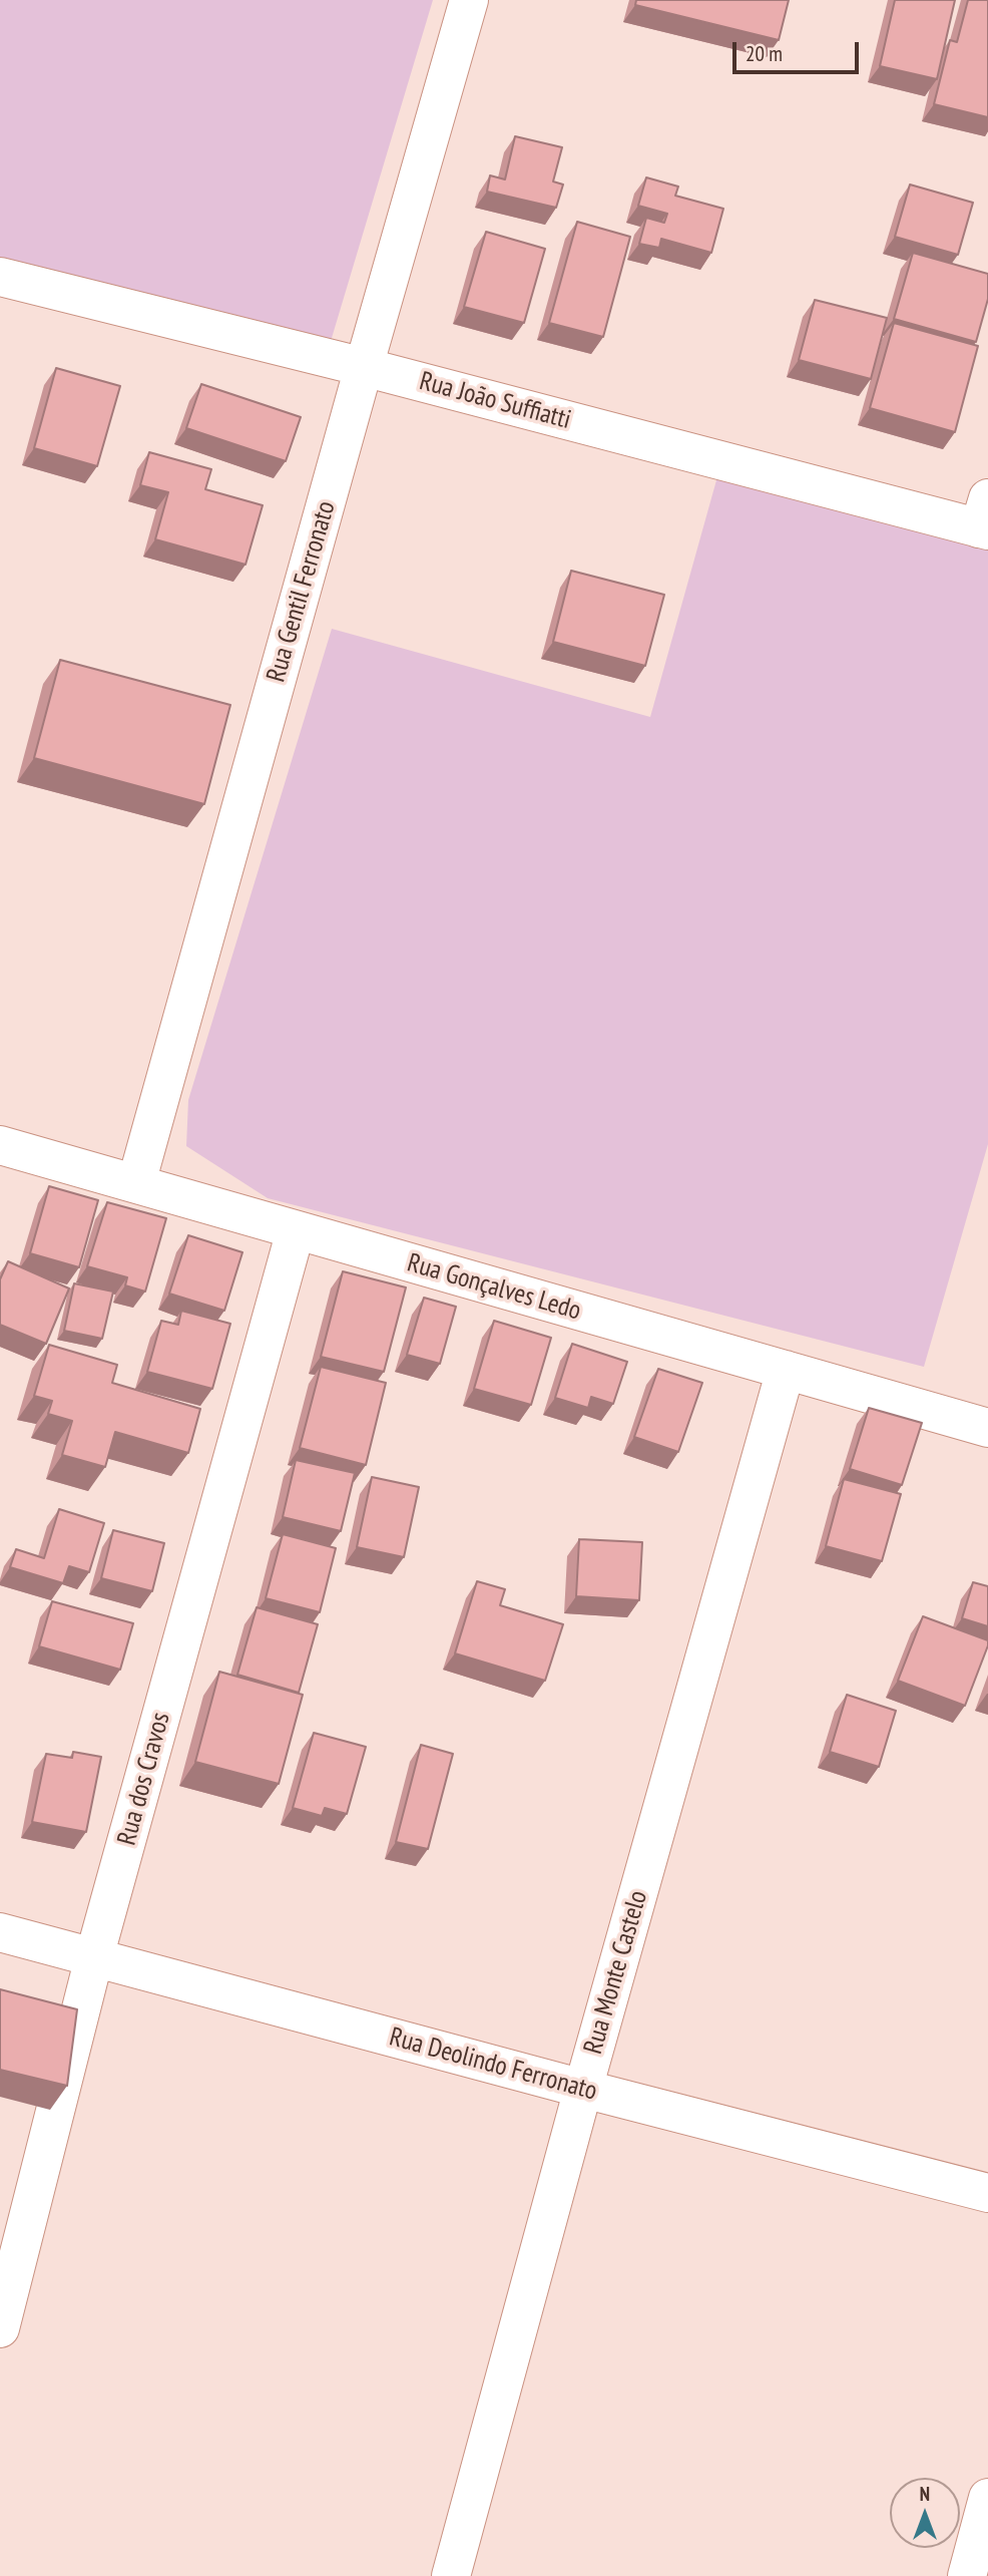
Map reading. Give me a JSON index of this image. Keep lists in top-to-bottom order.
{
  "streets": {
    "street": [
      "Rua João Suffiatti",
      "Rua Gentil Ferronato",
      "Rua Gonçalves Ledo",
      "Rua dos Cravos",
      "Rua Monte Castelo",
      "Rua Deolindo Ferronato"
    ]
  },
  "crossings": [
    ["Rua João Suffiatti", "Rua Gentil Ferronato"],
    ["Rua Gentil Ferronato", "Rua Gonçalves Ledo"],
    ["Rua Gonçalves Ledo", "Rua dos Cravos"],
    ["Rua Gonçalves Ledo", "Rua Monte Castelo"],
    ["Rua dos Cravos", "Rua Deolindo Ferronato"],
    ["Rua Monte Castelo", "Rua Deolindo Ferronato"]
  ],
  "scale_bar": "20 m",
  "north": "top"
}
